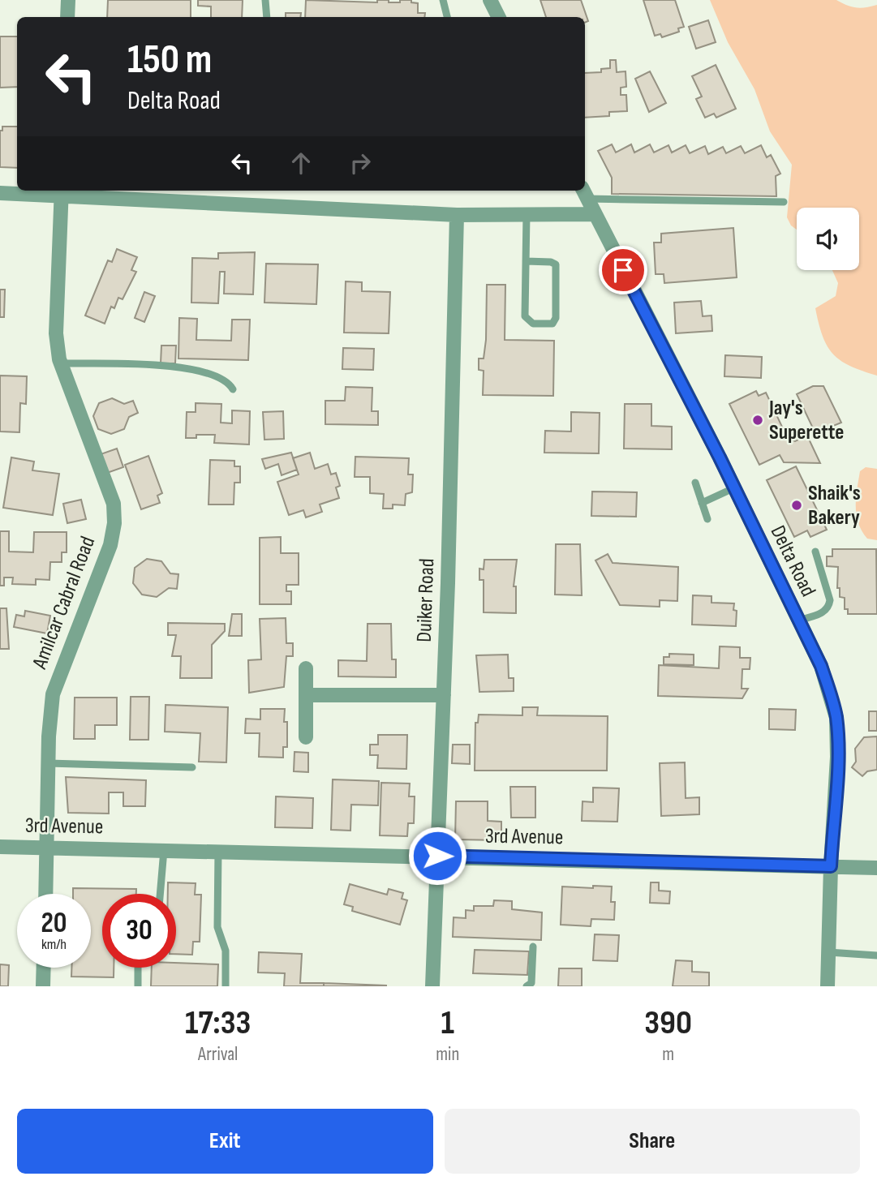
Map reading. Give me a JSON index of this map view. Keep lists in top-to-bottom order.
{
  "streets": {
    "street": [
      "Delta Road",
      "Duiker Road",
      "Amilcar Cabral Road",
      "3rd Avenue"
    ]
  },
  "crossings": [
    ["Delta Road", "3rd Avenue"],
    ["Duiker Road", "3rd Avenue"],
    ["Amilcar Cabral Road", "3rd Avenue"]
  ],
  "places": ["Jay's Superette", "Shaik's Bakery"],
  "page": {
    "turn": ["150 m", "Delta Road"],
    "speed": "20 km/h",
    "limit": "30",
    "eta": [
      "17:33",
      "Arrival",
      "1",
      "min",
      "390",
      "m"
    ],
    "buttons": ["Exit", "Share"]
  }
}
